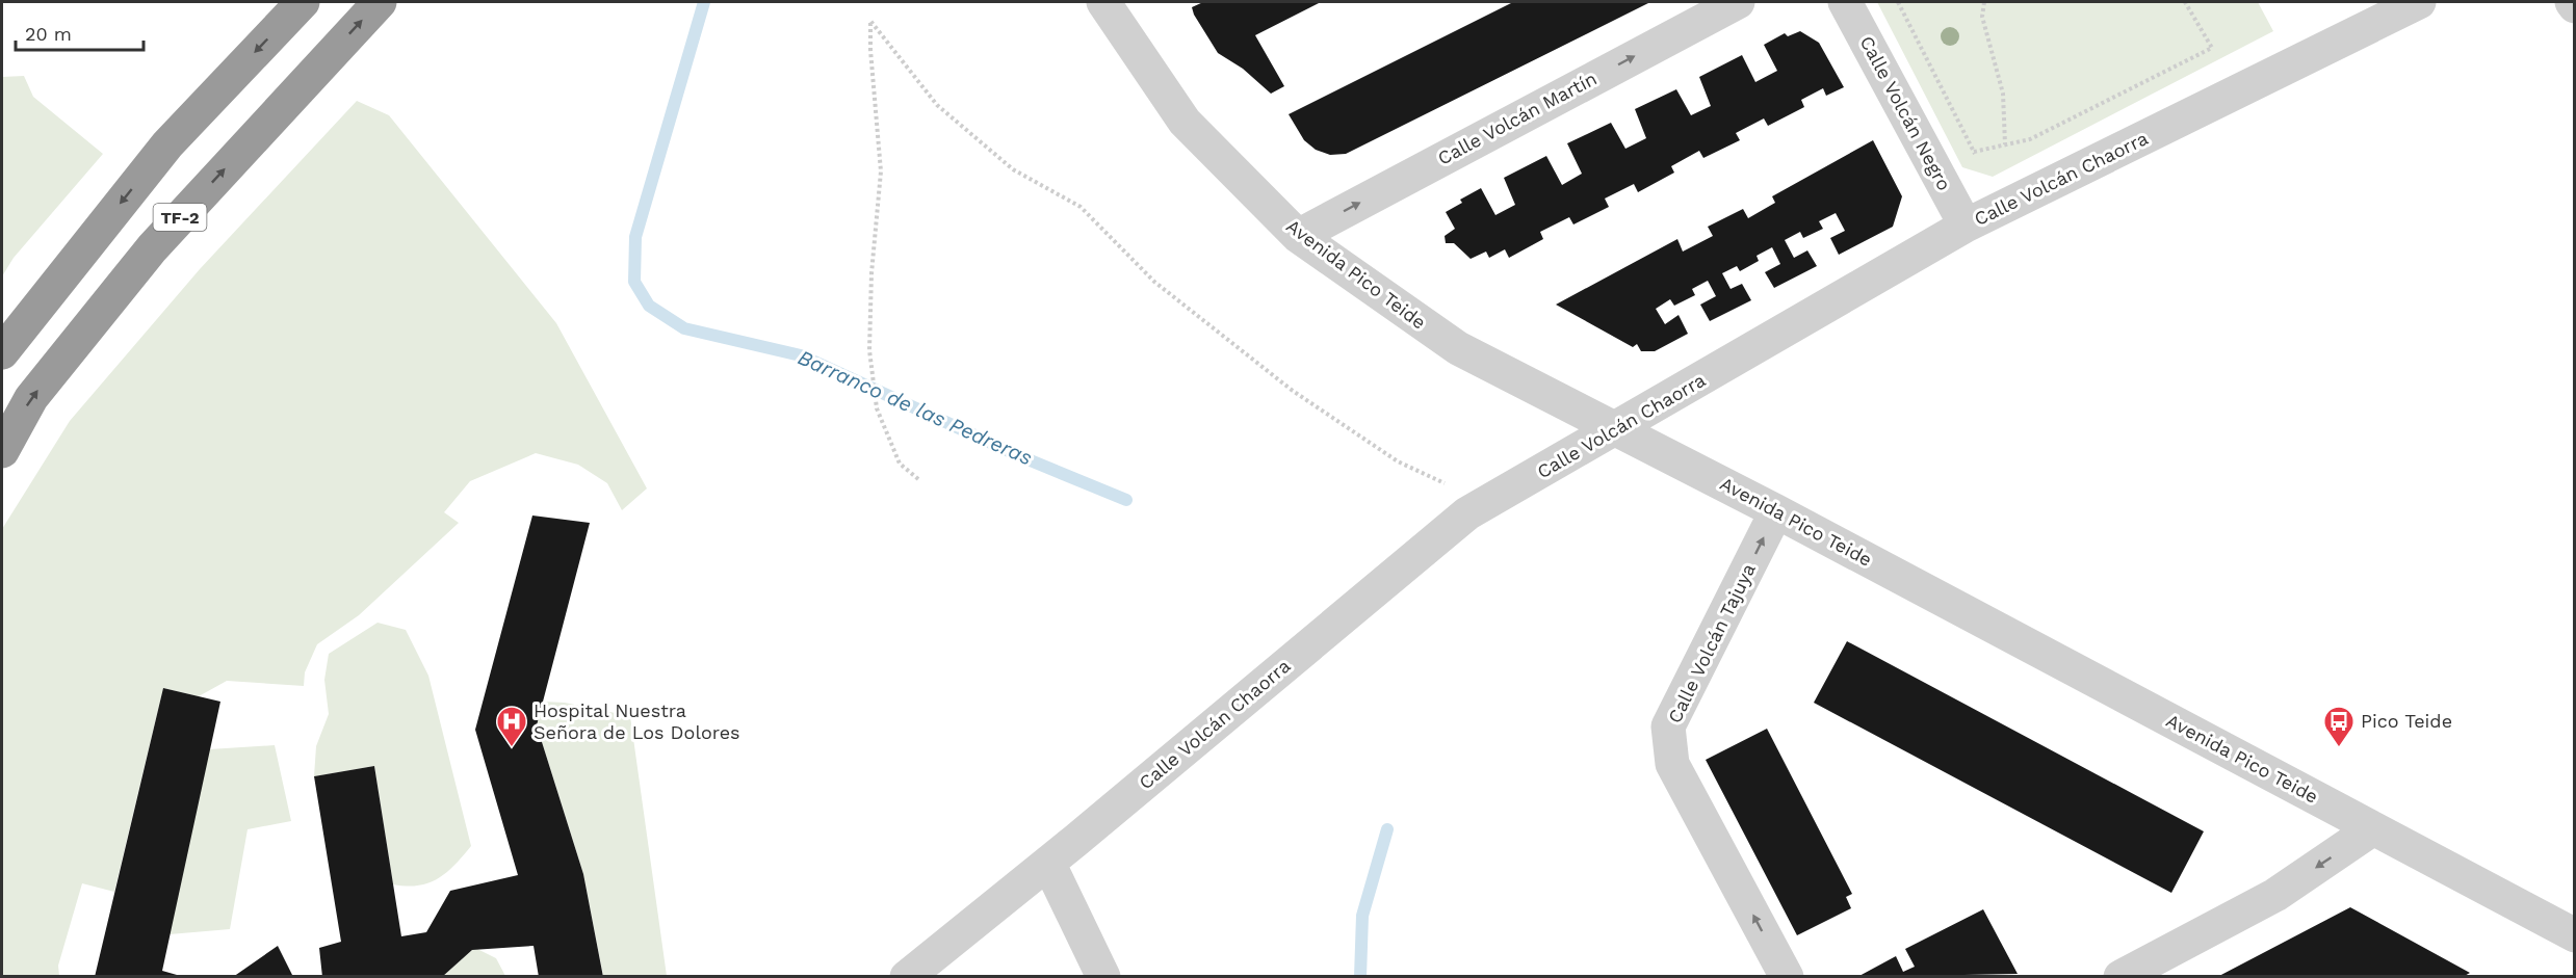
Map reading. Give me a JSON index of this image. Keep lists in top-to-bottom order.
{
  "streets": {
    "highway": ["TF-2"],
    "street": [
      "Calle Volcán Negro",
      "Calle Volcán Martín",
      "Calle Volcán Chaorra",
      "Avenida Pico Teide",
      "Calle Volcán Tajuya"
    ]
  },
  "crossings": [
    ["Calle Volcán Negro", "Calle Volcán Chaorra"],
    ["Calle Volcán Martín", "Avenida Pico Teide"],
    ["Calle Volcán Chaorra", "Avenida Pico Teide"],
    ["Avenida Pico Teide", "Calle Volcán Tajuya"]
  ],
  "one_way": ["Calle Volcán Martín", "Calle Volcán Tajuya"],
  "water": ["Barranco de las Pedreras"],
  "places": {
    "hospital": ["Hospital Nuestra Señora de Los Dolores"],
    "bus stop": ["Pico Teide"]
  },
  "scale_bar": "20 m"
}
